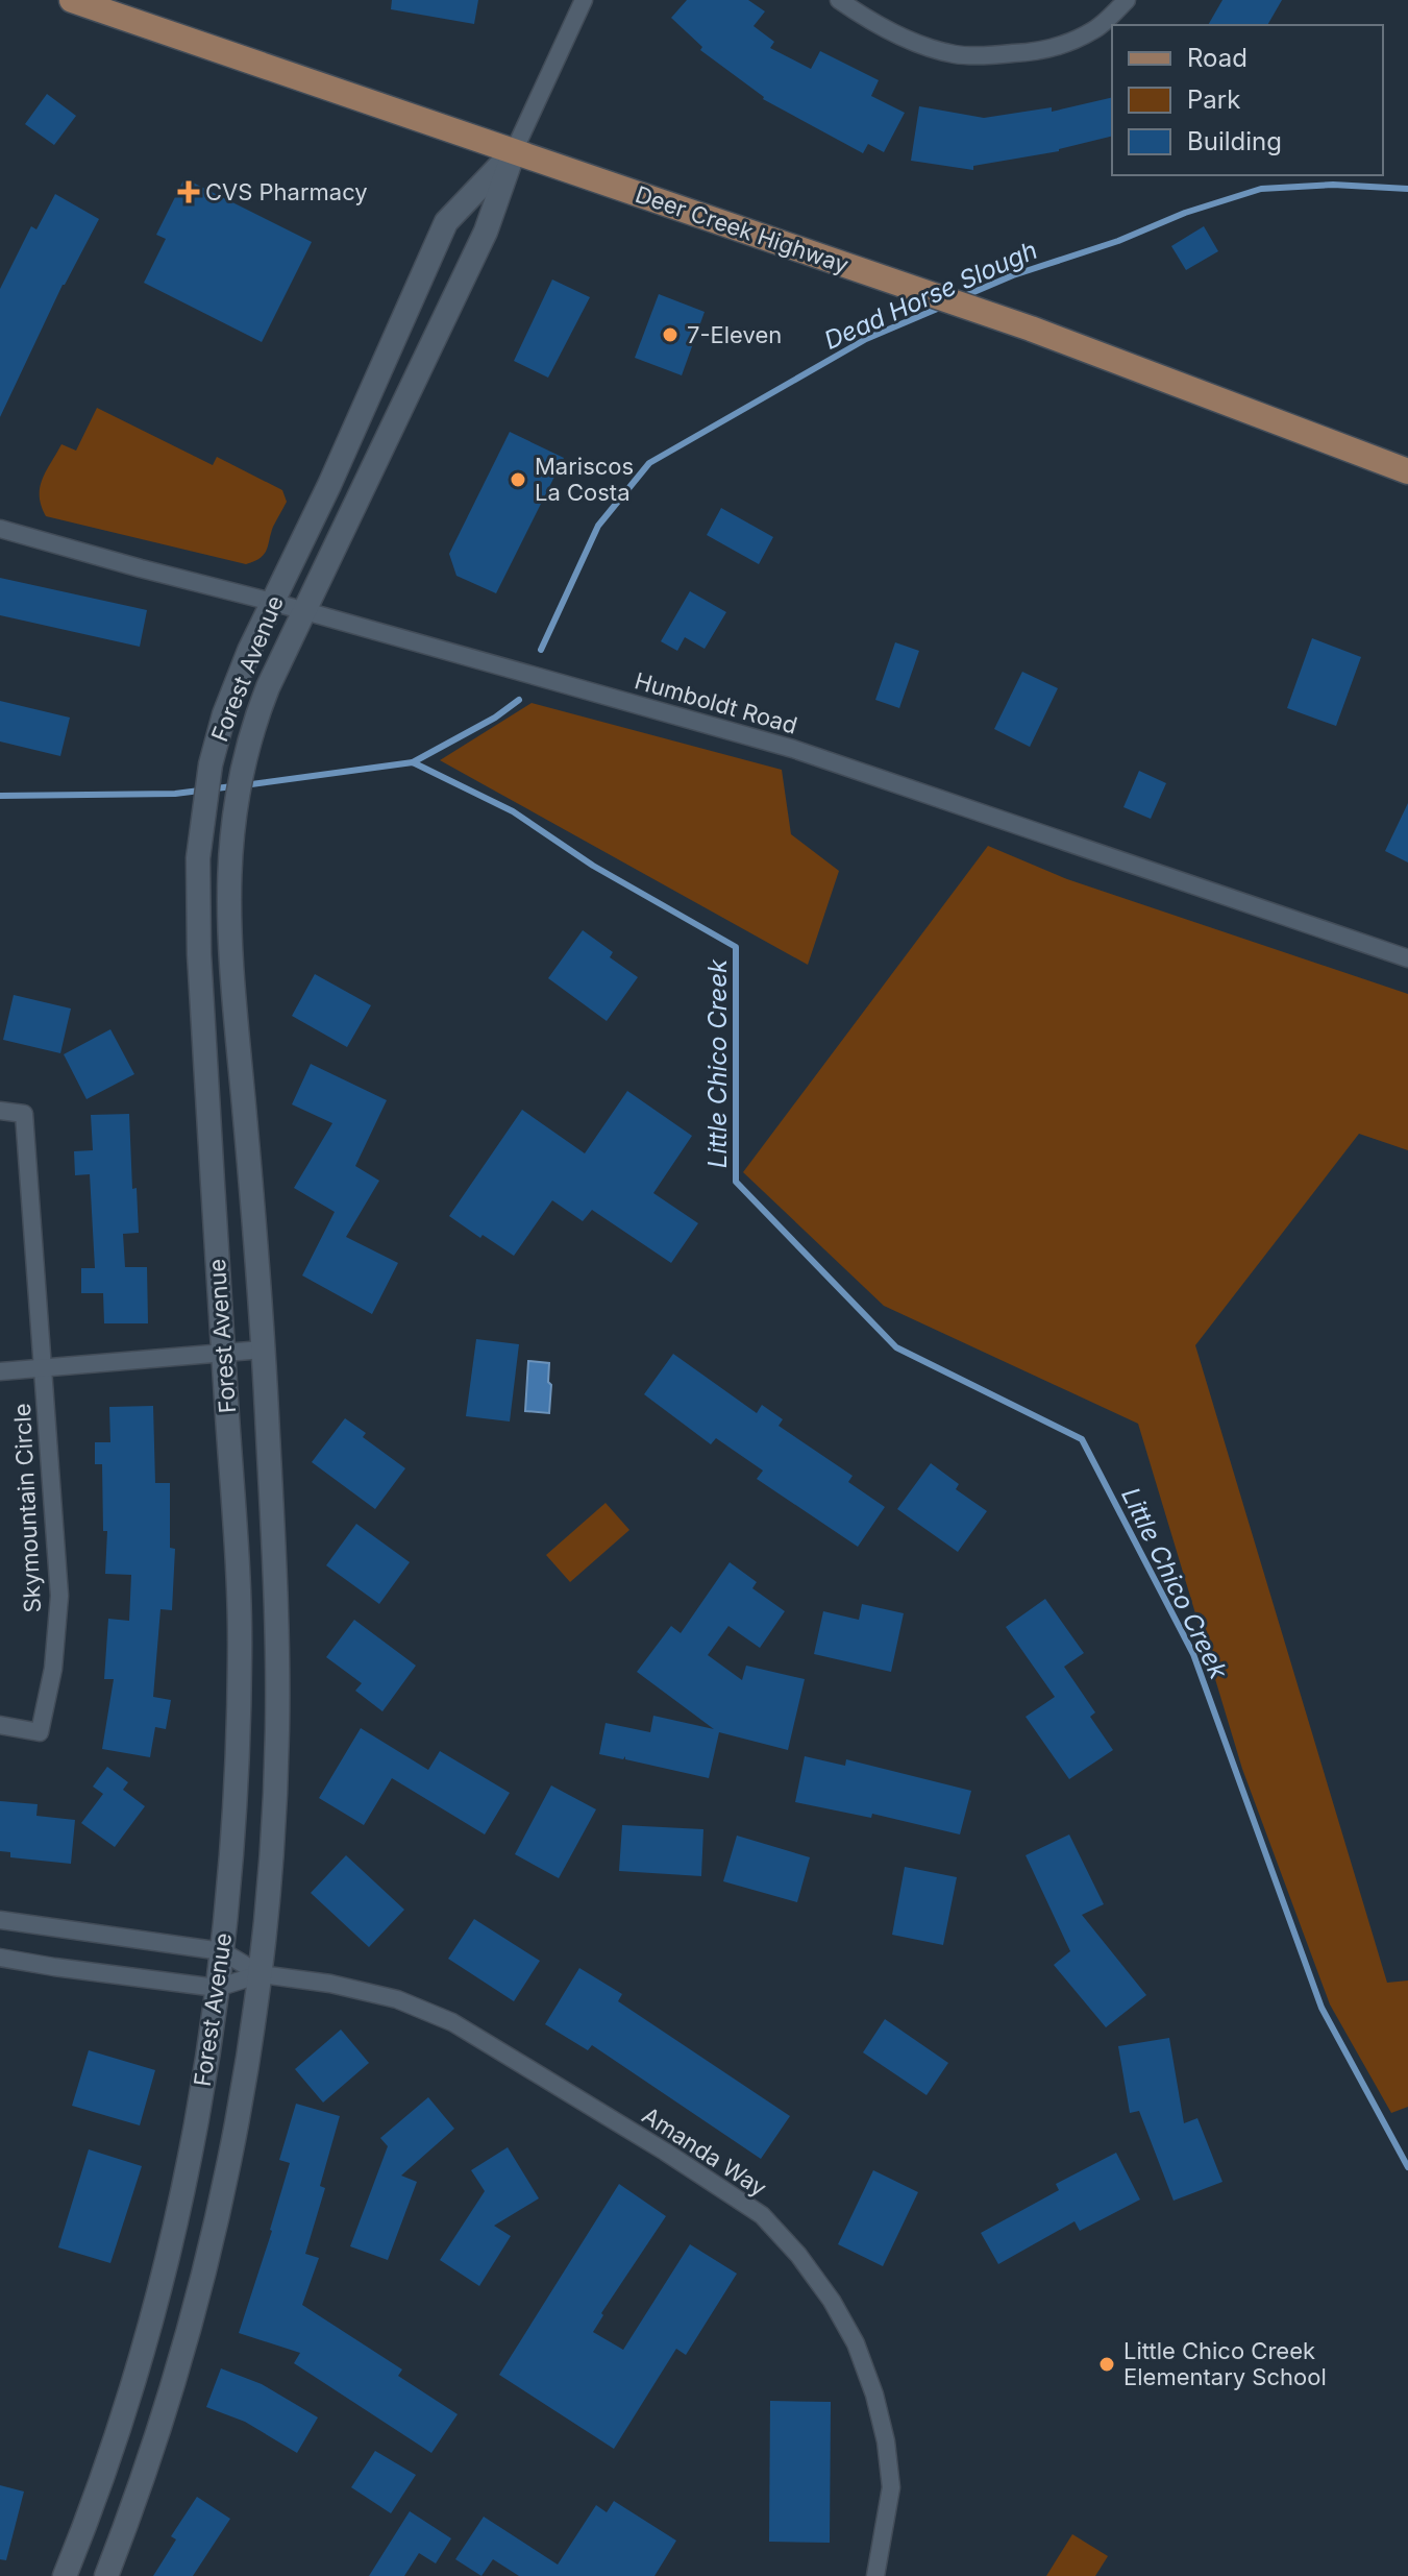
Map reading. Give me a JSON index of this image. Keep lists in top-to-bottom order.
{
  "streets": {
    "main road": ["Deer Creek Highway"],
    "street": [
      "Forest Avenue",
      "Humboldt Road",
      "Skymountain Circle",
      "Amanda Way"
    ]
  },
  "crossings": [
    ["Deer Creek Highway", "Forest Avenue"],
    ["Forest Avenue", "Humboldt Road"],
    ["Forest Avenue", "Amanda Way"]
  ],
  "water": ["Dead Horse Slough", "Little Chico Creek"],
  "places": {
    "health": ["CVS Pharmacy"],
    "other": ["7-Eleven", "Mariscos La Costa", "Little Chico Creek Elementary School"]
  },
  "legend": ["Road", "Park", "Building"]
}
